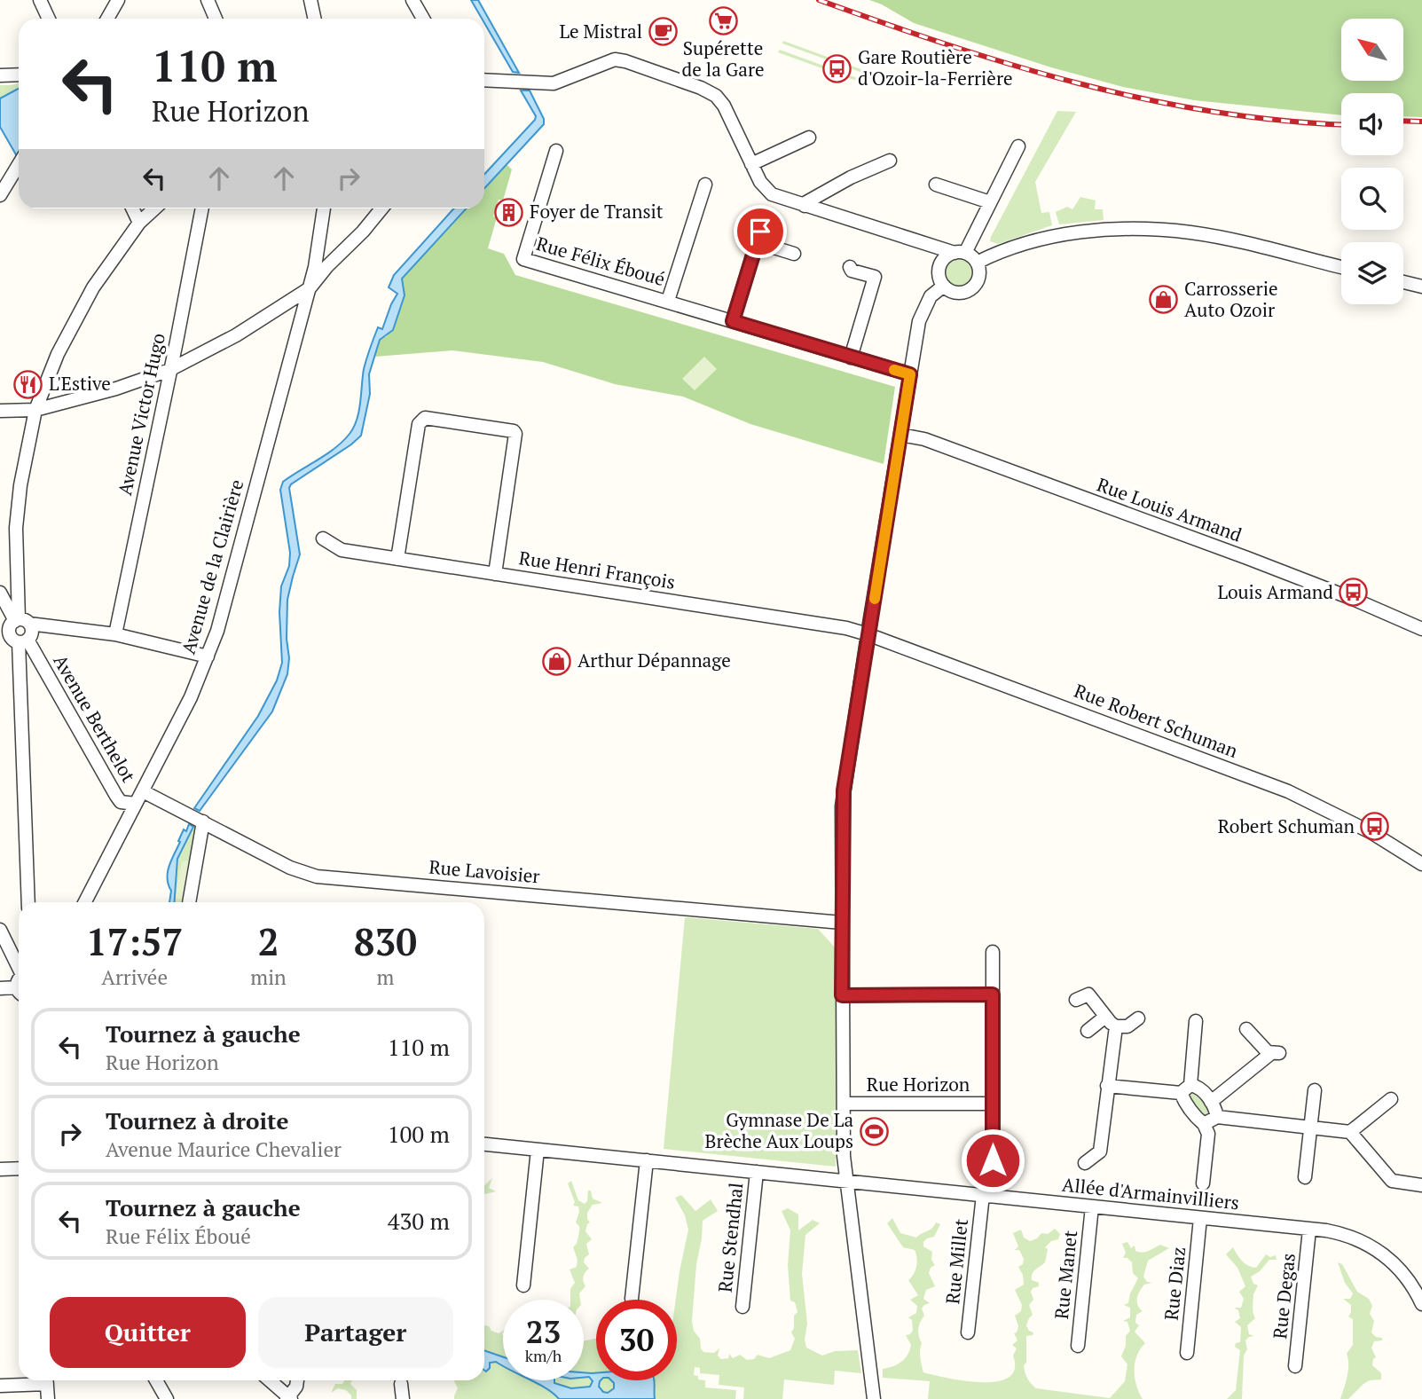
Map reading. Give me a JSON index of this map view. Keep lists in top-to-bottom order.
{
  "streets": {
    "street": [
      "Rue Félix Éboué",
      "Avenue Victor Hugo",
      "Rue Louis Armand",
      "Avenue de la Clairière",
      "Rue Henri François",
      "Avenue Berthelot",
      "Rue Robert Schuman",
      "Rue Lavoisier",
      "Rue Horizon",
      "Allée d'Armainvilliers",
      "Rue Stendhal",
      "Rue Millet",
      "Rue Manet",
      "Rue Diaz",
      "Rue Degas"
    ]
  },
  "crossings": [
    ["Avenue de la Clairière", "Avenue Berthelot"],
    ["Avenue de la Clairière", "Rue Lavoisier"],
    ["Rue Henri François", "Rue Robert Schuman"],
    ["Allée d'Armainvilliers", "Rue Stendhal"],
    ["Allée d'Armainvilliers", "Rue Millet"],
    ["Allée d'Armainvilliers", "Rue Manet"],
    ["Allée d'Armainvilliers", "Rue Diaz"],
    ["Allée d'Armainvilliers", "Rue Degas"]
  ],
  "places": {
    "supermarket": ["Supérette de la Gare"],
    "cafe": ["Le Mistral"],
    "bus stop": ["Gare Routière d'Ozoir-la-Ferrière", "Louis Armand", "Robert Schuman"],
    "building": ["Foyer de Transit"],
    "shop": ["Carrosserie Auto Ozoir", "Arthur Dépannage"],
    "restaurant": ["L'Estive"],
    "sports": ["Gymnase De La Brèche Aux Loups"]
  },
  "north": "top left",
  "page": {
    "turn": ["110 m", "Rue Horizon"],
    "eta": [
      "17:57",
      "Arrivée",
      "2",
      "min",
      "830",
      "m"
    ],
    "list": [
      {
        "name": "Tournez à gauche",
        "note": "Rue Horizon",
        "value": "110 m"
      },
      {
        "name": "Tournez à droite",
        "note": "Avenue Maurice Chevalier",
        "value": "100 m"
      },
      {
        "name": "Tournez à gauche",
        "note": "Rue Félix Éboué",
        "value": "430 m"
      }
    ],
    "buttons": ["Quitter", "Partager"],
    "speed": "23 km/h",
    "limit": "30"
  }
}
